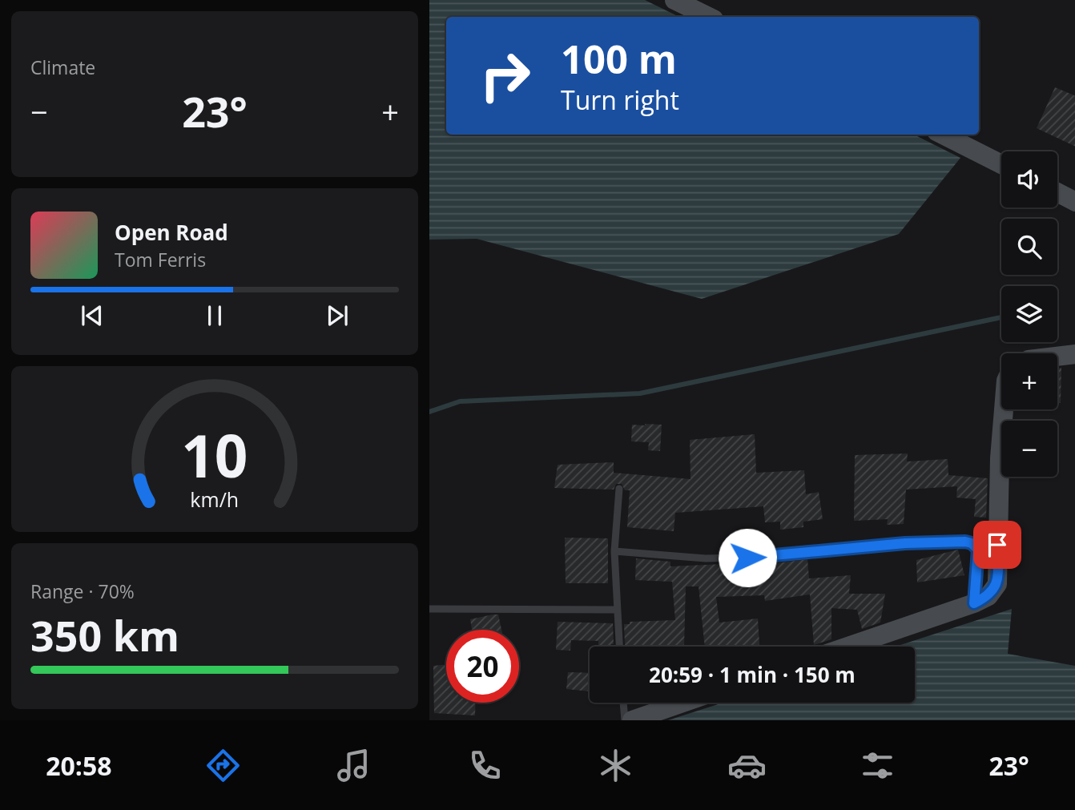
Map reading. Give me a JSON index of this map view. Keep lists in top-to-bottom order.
{
  "page": {
    "tile": [
      "Climate",
      ["Range · 70%", "350 km"]
    ],
    "turn": ["100 m", "Turn right"],
    "heat": ["−", "23°", "+"],
    "map_buttons": ["+", "−"],
    "song": ["Open Road", "Tom Ferris"],
    "limit": "20",
    "trip": "20:59 · 1 min · 150 m",
    "tabs": ["20:58", "23°"],
    "gauge": ["10", "km/h"]
  }
}
